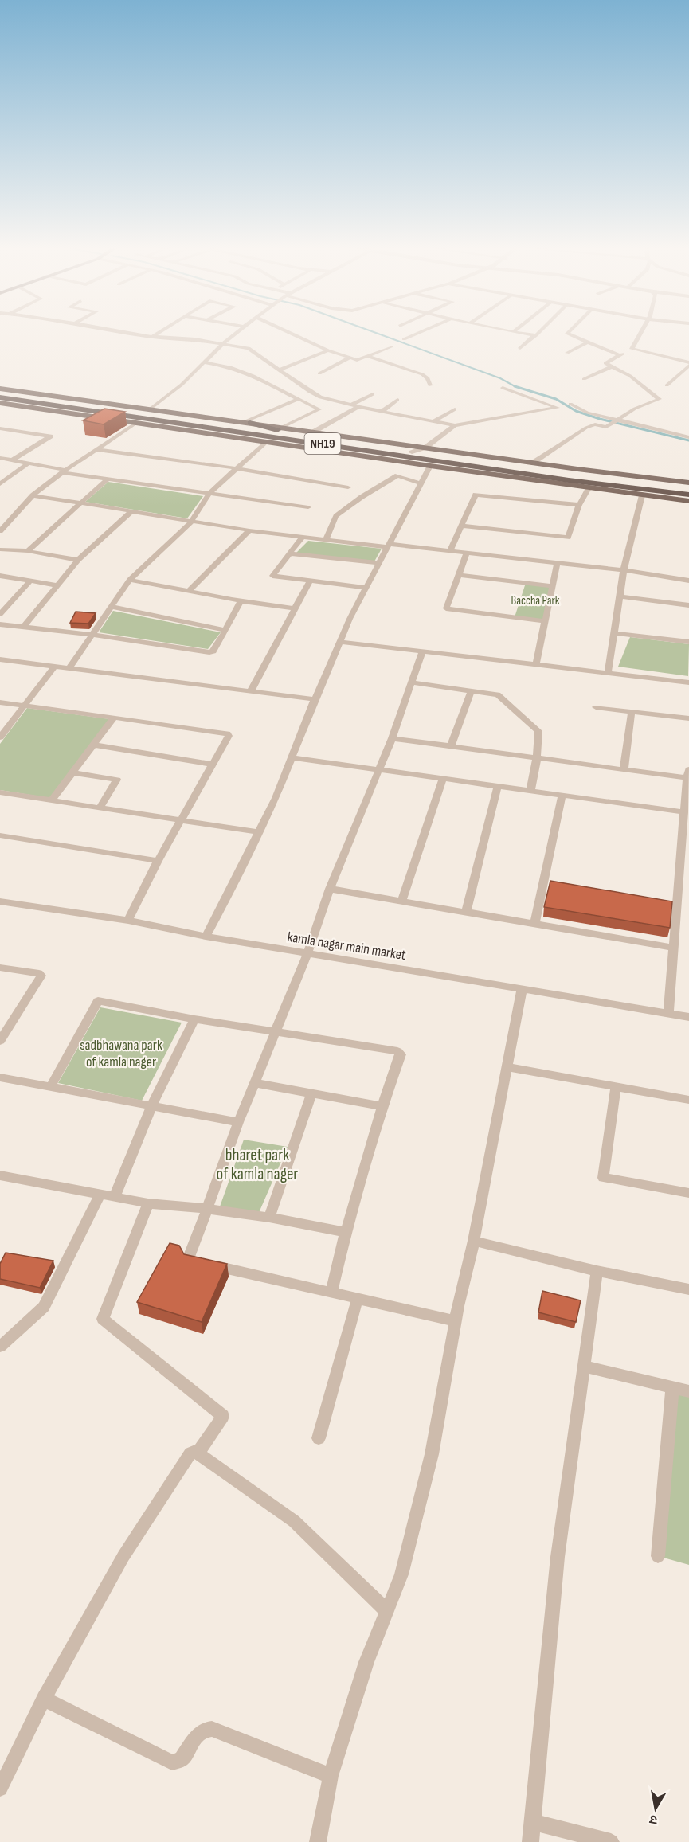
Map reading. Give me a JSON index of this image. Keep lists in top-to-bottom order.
{
  "streets": {
    "highway": ["NH19"],
    "street": ["kamla nagar main market"]
  },
  "parks": ["Baccha Park", "sadbhawana park of kamla nager", "bharet park of kamla nager"],
  "north": "bottom"
}
